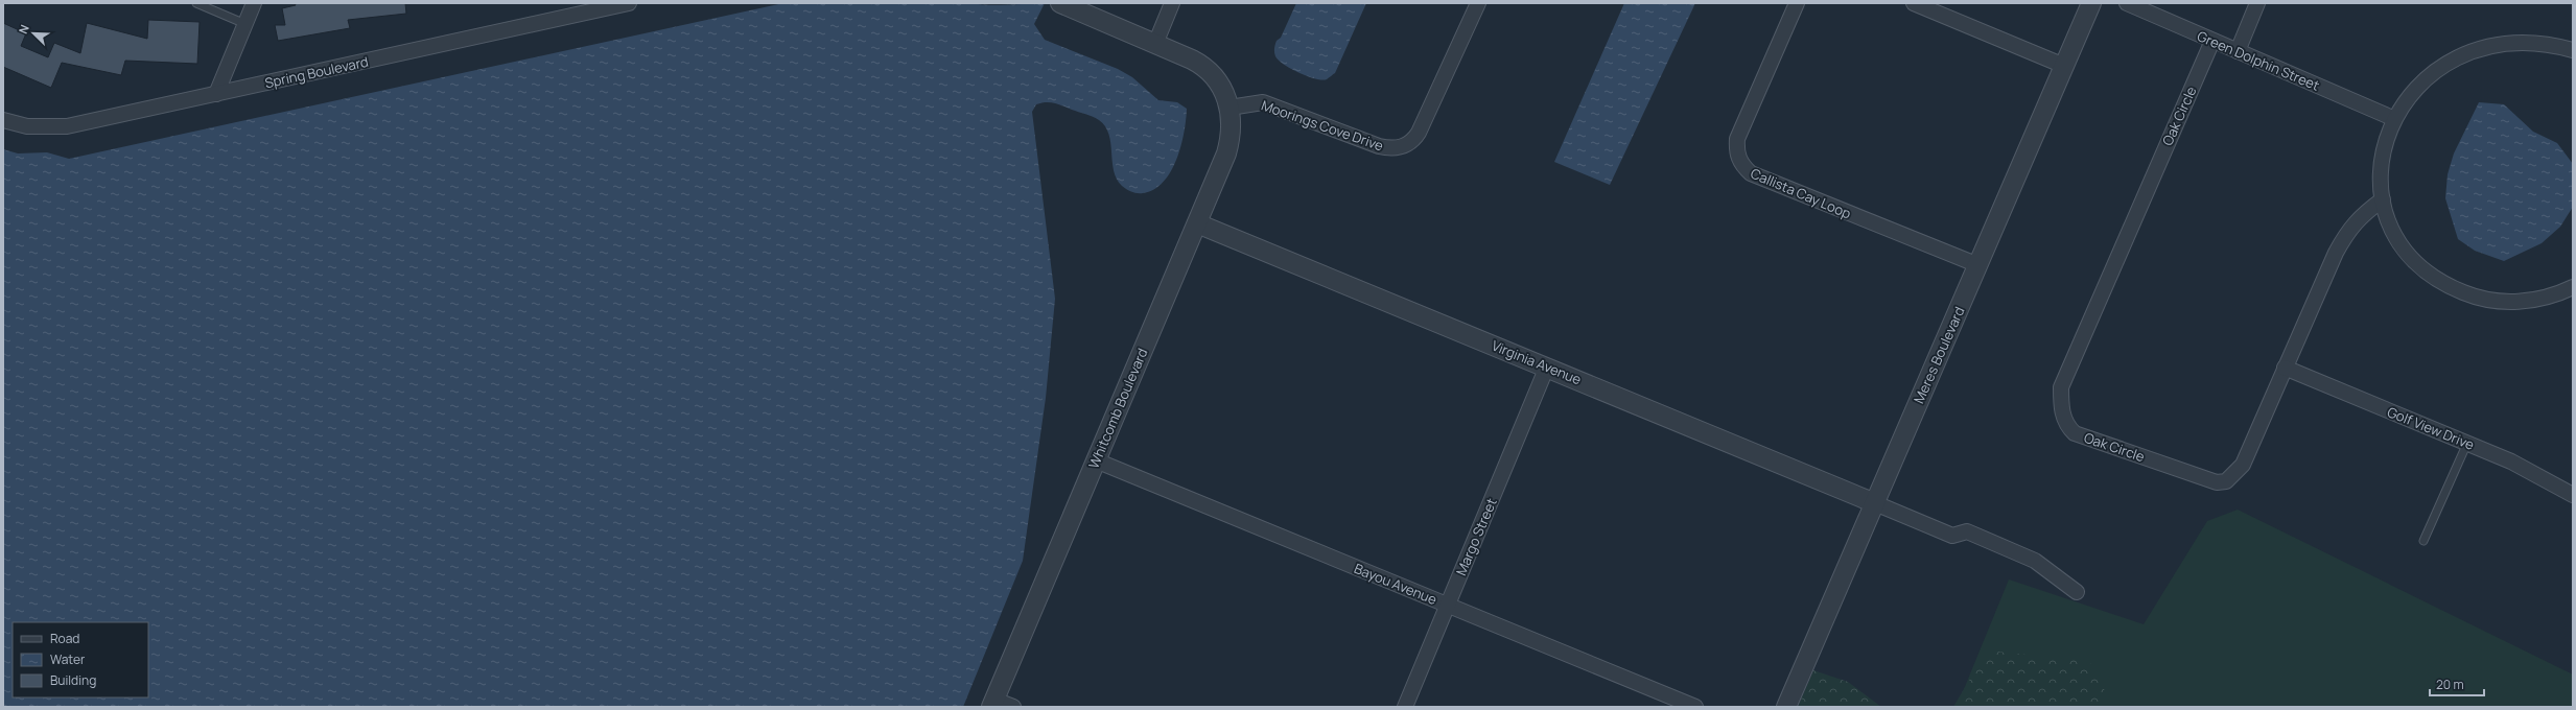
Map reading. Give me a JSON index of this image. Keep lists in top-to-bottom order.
{
  "streets": {
    "street": [
      "Green Dolphin Street",
      "Spring Boulevard",
      "Oak Circle",
      "Moorings Cove Drive",
      "Callista Cay Loop",
      "Meres Boulevard",
      "Virginia Avenue",
      "Whitcomb Boulevard",
      "Golf View Drive",
      "Margo Street",
      "Bayou Avenue"
    ]
  },
  "crossings": [
    ["Green Dolphin Street", "Oak Circle"],
    ["Oak Circle", "Golf View Drive"],
    ["Moorings Cove Drive", "Whitcomb Boulevard"],
    ["Callista Cay Loop", "Meres Boulevard"],
    ["Meres Boulevard", "Virginia Avenue"],
    ["Virginia Avenue", "Whitcomb Boulevard"],
    ["Virginia Avenue", "Margo Street"],
    ["Whitcomb Boulevard", "Bayou Avenue"],
    ["Margo Street", "Bayou Avenue"]
  ],
  "legend": ["Road", "Water", "Building"],
  "scale_bar": "20 m",
  "north": "top left"
}
